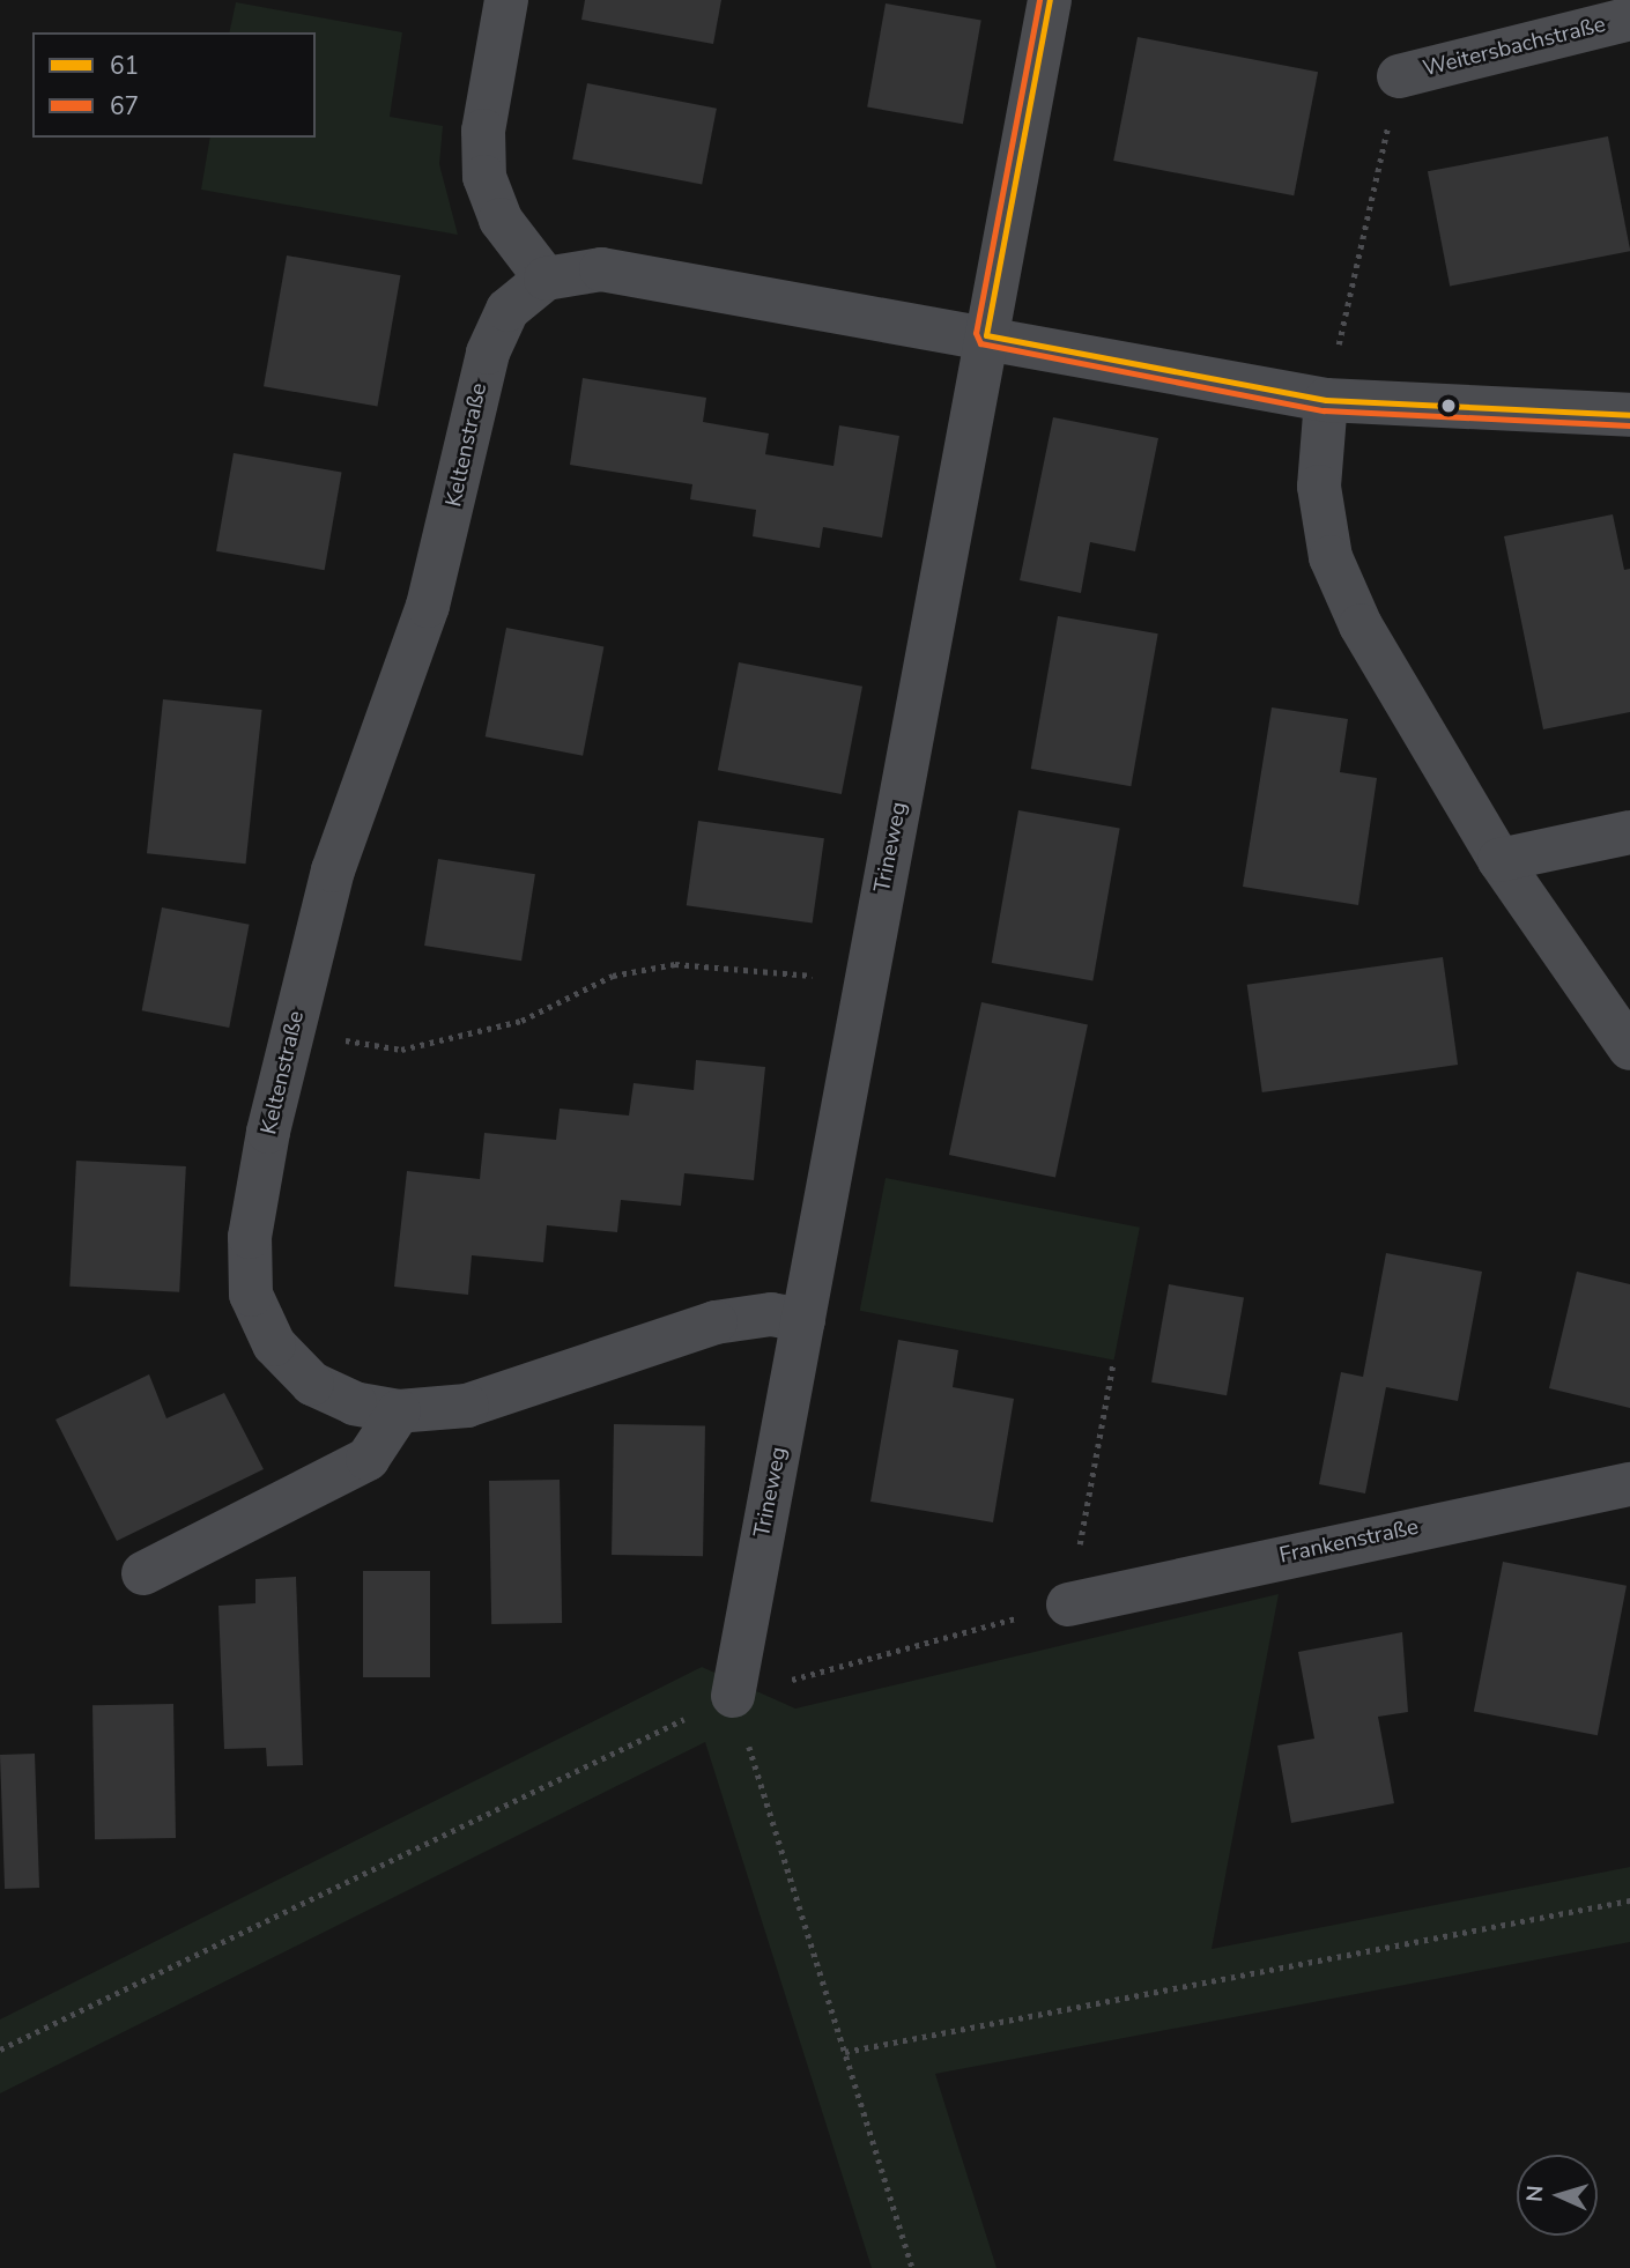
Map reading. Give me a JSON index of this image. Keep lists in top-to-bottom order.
{
  "streets": {
    "street": [
      "Weitersbachstraße",
      "Keltenstraße",
      "Trineweg",
      "Frankenstraße"
    ]
  },
  "crossings": [
    ["Keltenstraße", "Trineweg"]
  ],
  "lines": ["transit line 61", "transit line 67"],
  "legend": ["61", "67"],
  "north": "left"
}
